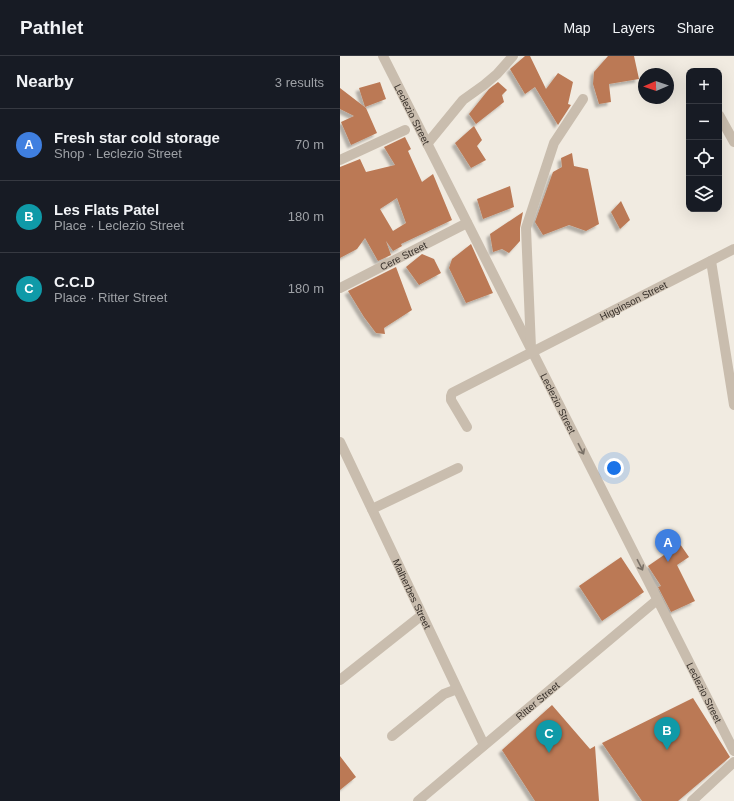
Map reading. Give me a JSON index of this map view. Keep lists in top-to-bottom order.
{
  "streets": {
    "street": [
      "Leclezio Street",
      "Cere Street",
      "Higginson Street",
      "Malherbes Street",
      "Ritter Street"
    ]
  },
  "crossings": [
    ["Leclezio Street", "Cere Street"],
    ["Leclezio Street", "Higginson Street"],
    ["Leclezio Street", "Ritter Street"],
    ["Malherbes Street", "Ritter Street"]
  ],
  "one_way": ["Leclezio Street"],
  "north": "left",
  "page": {
    "header": "Pathlet",
    "nav": ["Map", "Layers", "Share"],
    "heading": ["Nearby", "3 results"],
    "map_buttons": ["+", "−"],
    "list": [
      {
        "mark": "A",
        "name": "Fresh star cold storage",
        "note": "Shop · Leclezio Street",
        "value": "70 m"
      },
      {
        "mark": "B",
        "name": "Les Flats Patel",
        "note": "Place · Leclezio Street",
        "value": "180 m"
      },
      {
        "mark": "C",
        "name": "C.C.D",
        "note": "Place · Ritter Street",
        "value": "180 m"
      }
    ],
    "pins": ["A", "B", "C"]
  }
}
